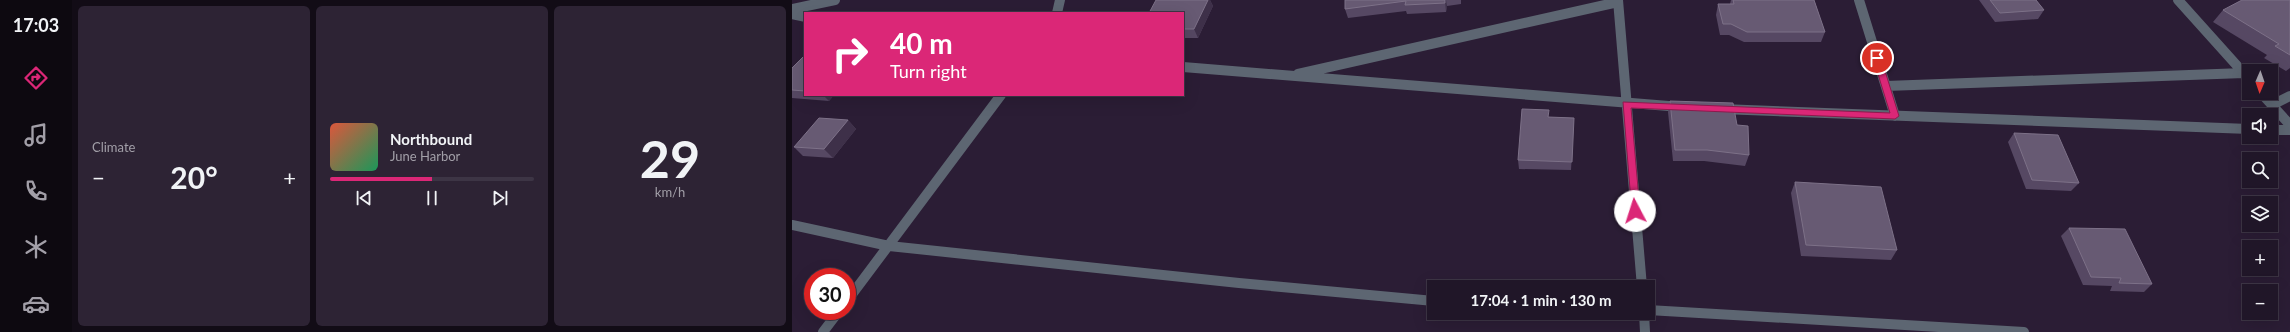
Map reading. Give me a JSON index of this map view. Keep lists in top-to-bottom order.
{
  "north": "bottom",
  "page": {
    "tabs": "17:03",
    "tile": [
      "Climate",
      ["29", "km/h"]
    ],
    "turn": ["40 m", "Turn right"],
    "map_buttons": ["+", "−"],
    "song": ["Northbound", "June Harbor"],
    "heat": ["−", "20°", "+"],
    "limit": "30",
    "trip": "17:04 · 1 min · 130 m"
  }
}
